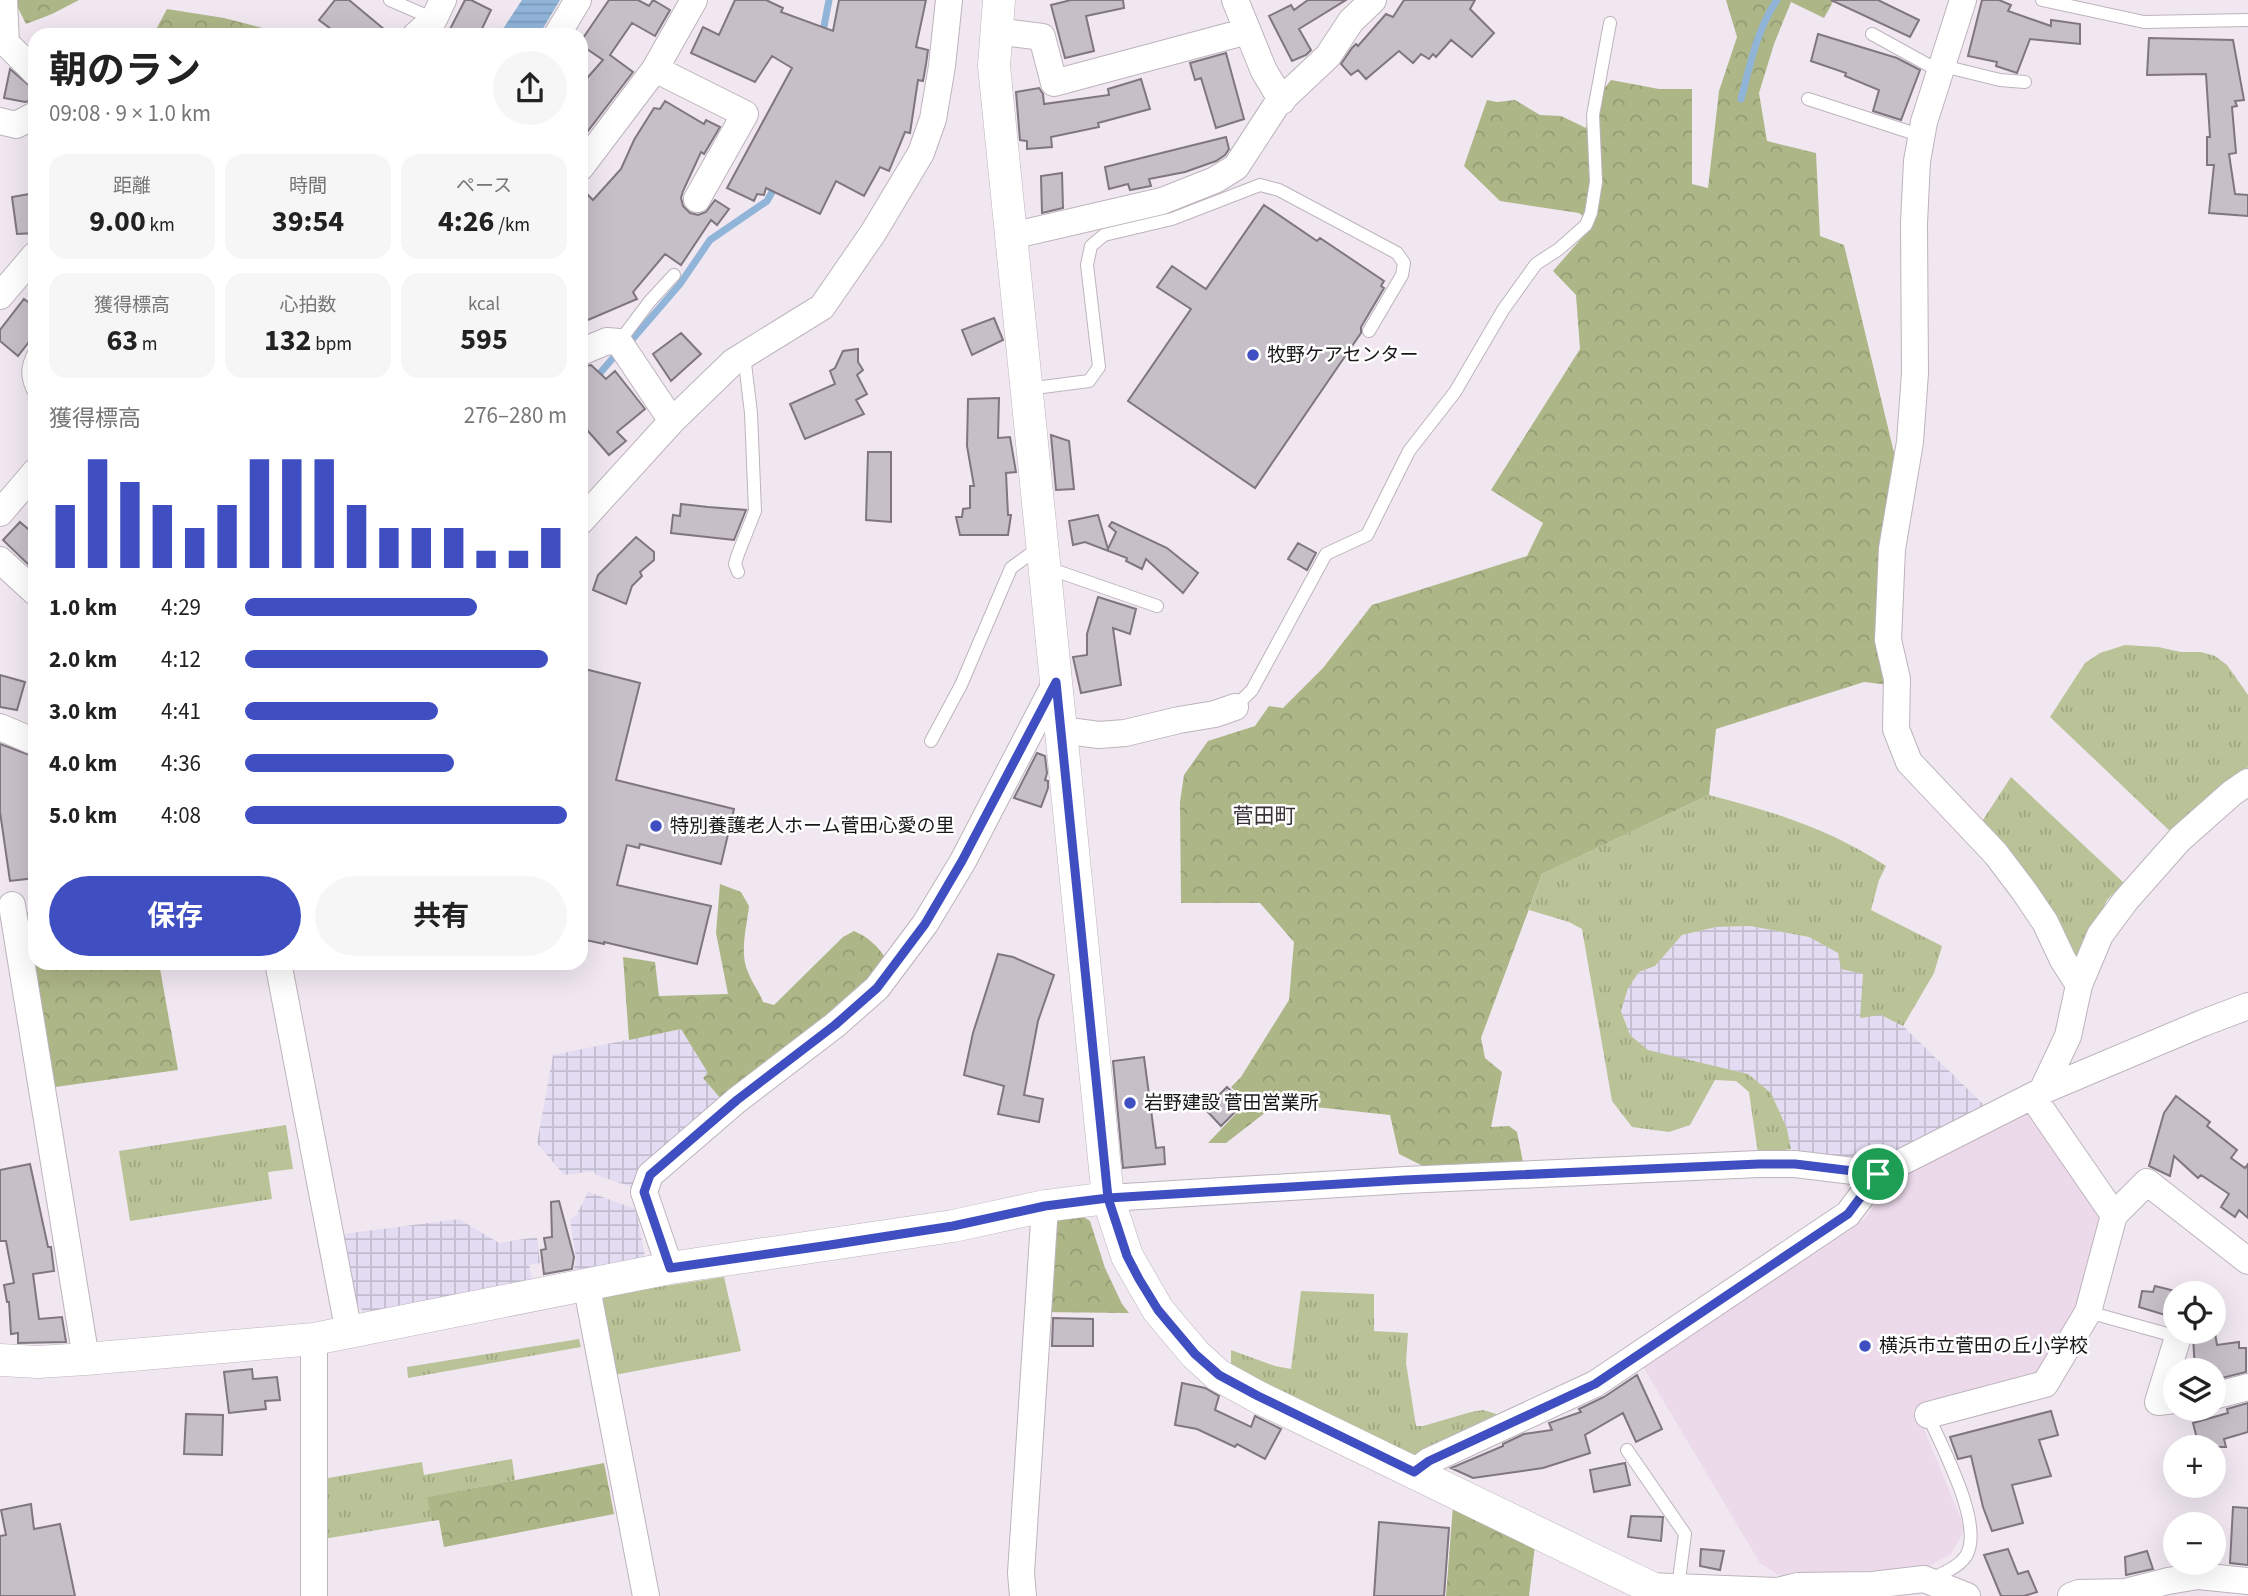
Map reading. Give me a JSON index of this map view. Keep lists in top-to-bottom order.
{
  "districts": ["菅田町"],
  "places": [
    "牧野ケアセンター",
    "特別養護老人ホーム菅田心愛の里",
    "岩野建設 菅田営業所",
    "横浜市立菅田の丘小学校"
  ],
  "page": {
    "heading": ["朝のラン", "09:08 · 9 × 1.0 km"],
    "stats": [
      ["距離", "9.00 km"],
      ["時間", "39:54"],
      ["ペース", "4:26 /km"],
      ["獲得標高", "63 m"],
      ["心拍数", "132 bpm"],
      ["kcal", "595"]
    ],
    "chart": ["獲得標高", "276–280 m"],
    "list": [
      {
        "name": "1.0 km",
        "note": "4:29"
      },
      {
        "name": "2.0 km",
        "note": "4:12"
      },
      {
        "name": "3.0 km",
        "note": "4:41"
      },
      {
        "name": "4.0 km",
        "note": "4:36"
      },
      {
        "name": "5.0 km",
        "note": "4:08"
      }
    ],
    "buttons": ["保存", "共有"],
    "map_buttons": ["+", "−"]
  }
}
